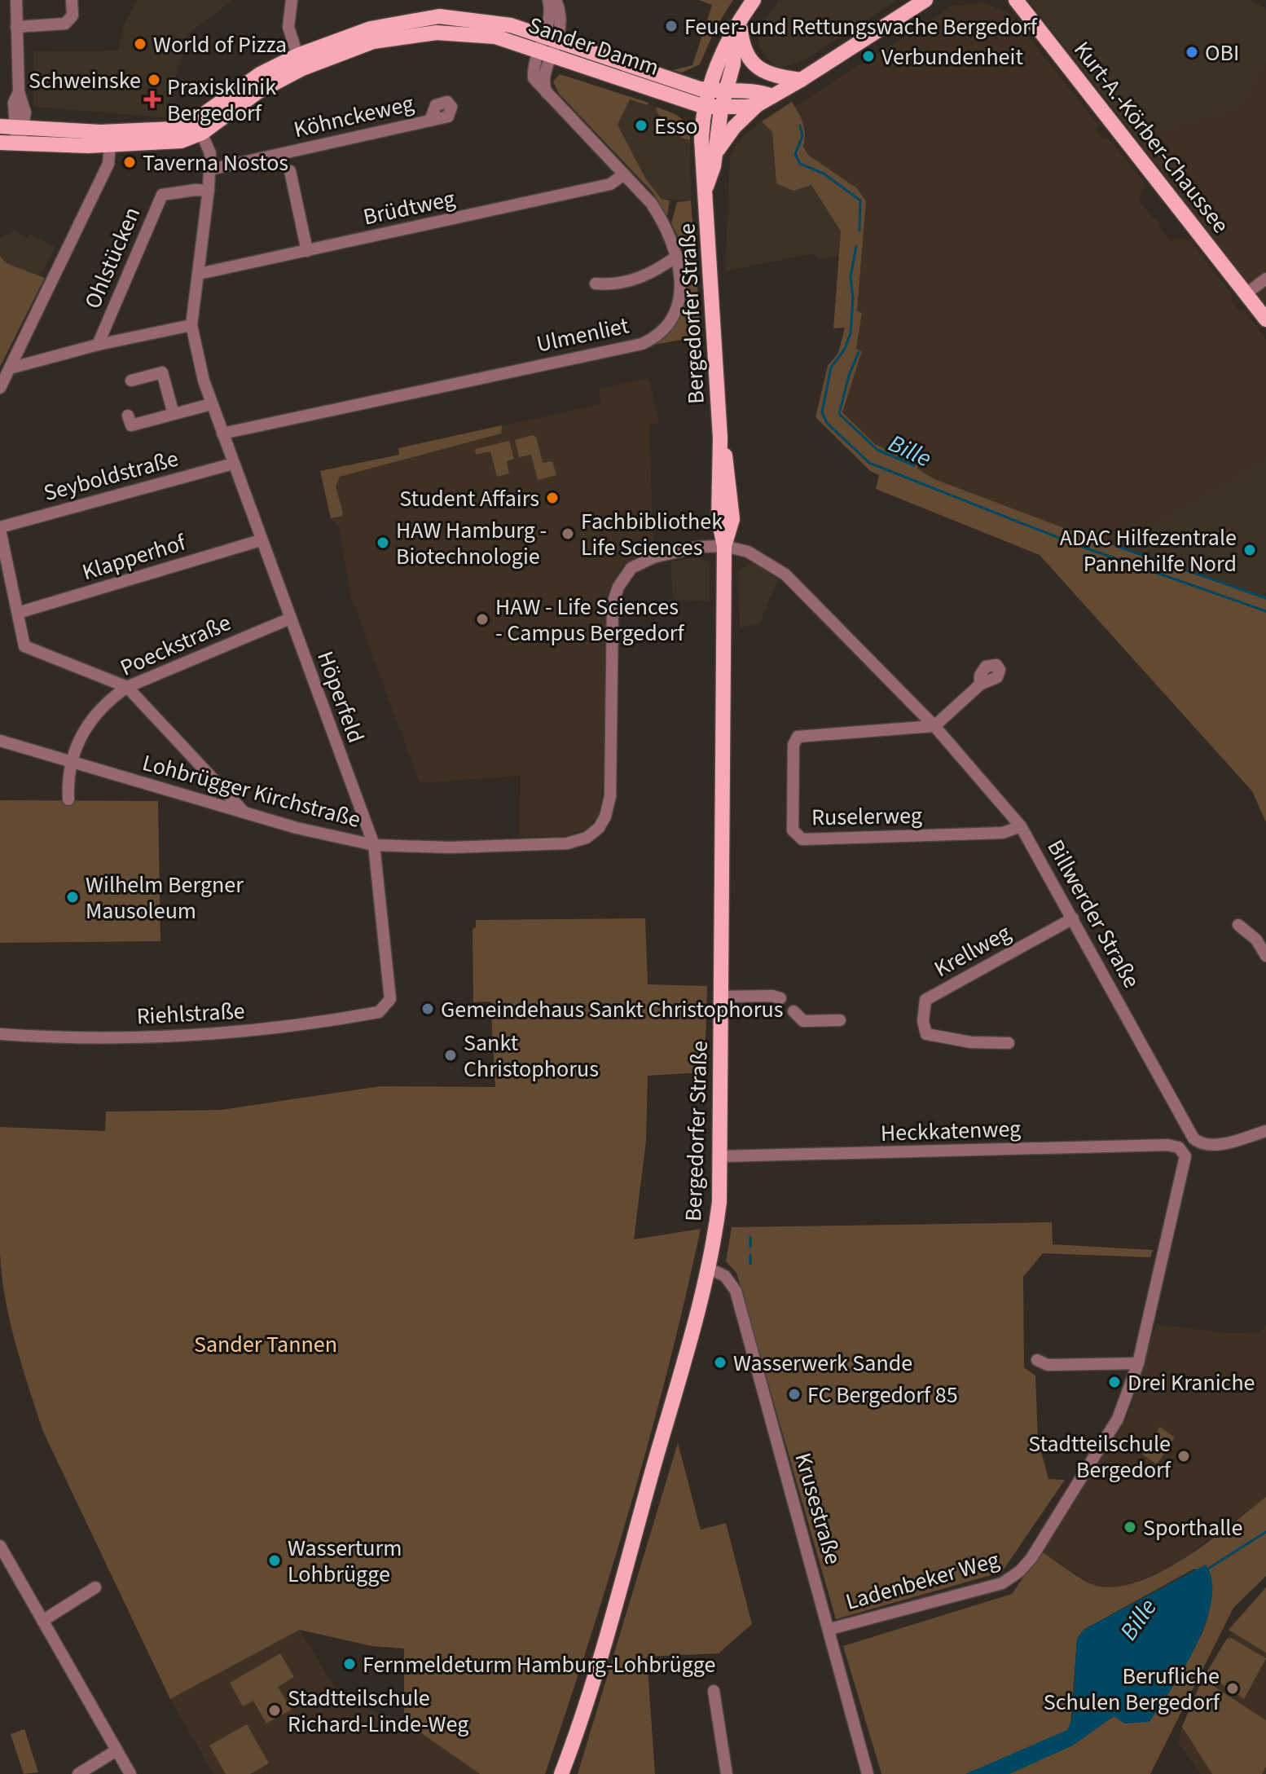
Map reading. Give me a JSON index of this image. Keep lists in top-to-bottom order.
{
  "streets": {
    "main road": ["Sander Damm", "Kurt-A.-Körber-Chaussee", "Bergedorfer Straße"],
    "street": [
      "Köhnckeweg",
      "Brüdtweg",
      "Ohlstücken",
      "Ulmenliet",
      "Seyboldstraße",
      "Klapperhof",
      "Poeckstraße",
      "Höperfeld",
      "Lohbrügger Kirchstraße",
      "Ruselerweg",
      "Billwerder Straße",
      "Krellweg",
      "Riehlstraße",
      "Heckkatenweg",
      "Krusestraße",
      "Ladenbeker Weg"
    ]
  },
  "crossings": [
    ["Sander Damm", "Bergedorfer Straße"],
    ["Sander Damm", "Ulmenliet"],
    ["Sander Damm", "Höperfeld"],
    ["Köhnckeweg", "Höperfeld"],
    ["Brüdtweg", "Ulmenliet"],
    ["Brüdtweg", "Höperfeld"],
    ["Ohlstücken", "Höperfeld"],
    ["Bergedorfer Straße", "Lohbrügger Kirchstraße"],
    ["Bergedorfer Straße", "Billwerder Straße"],
    ["Bergedorfer Straße", "Heckkatenweg"],
    ["Bergedorfer Straße", "Krusestraße"],
    ["Ulmenliet", "Höperfeld"],
    ["Seyboldstraße", "Klapperhof"],
    ["Seyboldstraße", "Poeckstraße"],
    ["Seyboldstraße", "Höperfeld"],
    ["Klapperhof", "Höperfeld"],
    ["Poeckstraße", "Höperfeld"],
    ["Poeckstraße", "Lohbrügger Kirchstraße"],
    ["Höperfeld", "Lohbrügger Kirchstraße"],
    ["Höperfeld", "Riehlstraße"],
    ["Lohbrügger Kirchstraße", "Billwerder Straße"],
    ["Ruselerweg", "Billwerder Straße"],
    ["Billwerder Straße", "Krellweg"],
    ["Heckkatenweg", "Ladenbeker Weg"],
    ["Krusestraße", "Ladenbeker Weg"]
  ],
  "water": ["Bille"],
  "parks": ["Sander Tannen"],
  "places": {
    "other": [
      "Feuer- und Rettungswache Bergedorf",
      "World of Pizza",
      "OBI",
      "Verbundenheit",
      "Schweinske",
      "Esso",
      "Taverna Nostos",
      "Student Affairs",
      "Fachbibliothek Life Sciences",
      "HAW Hamburg - Biotechnologie",
      "ADAC Hilfezentrale Pannehilfe Nord",
      "HAW - Life Sciences - Campus Bergedorf",
      "Wilhelm Bergner Mausoleum",
      "Gemeindehaus Sankt Christophorus",
      "Sankt Christophorus",
      "Wasserwerk Sande",
      "Drei Kraniche",
      "FC Bergedorf 85",
      "Stadtteilschule Bergedorf",
      "Sporthalle",
      "Wasserturm Lohbrügge",
      "Fernmeldeturm Hamburg-Lohbrügge",
      "Berufliche Schulen Bergedorf",
      "Stadtteilschule Richard-Linde-Weg"
    ],
    "health": ["Praxisklinik Bergedorf"]
  }
}
